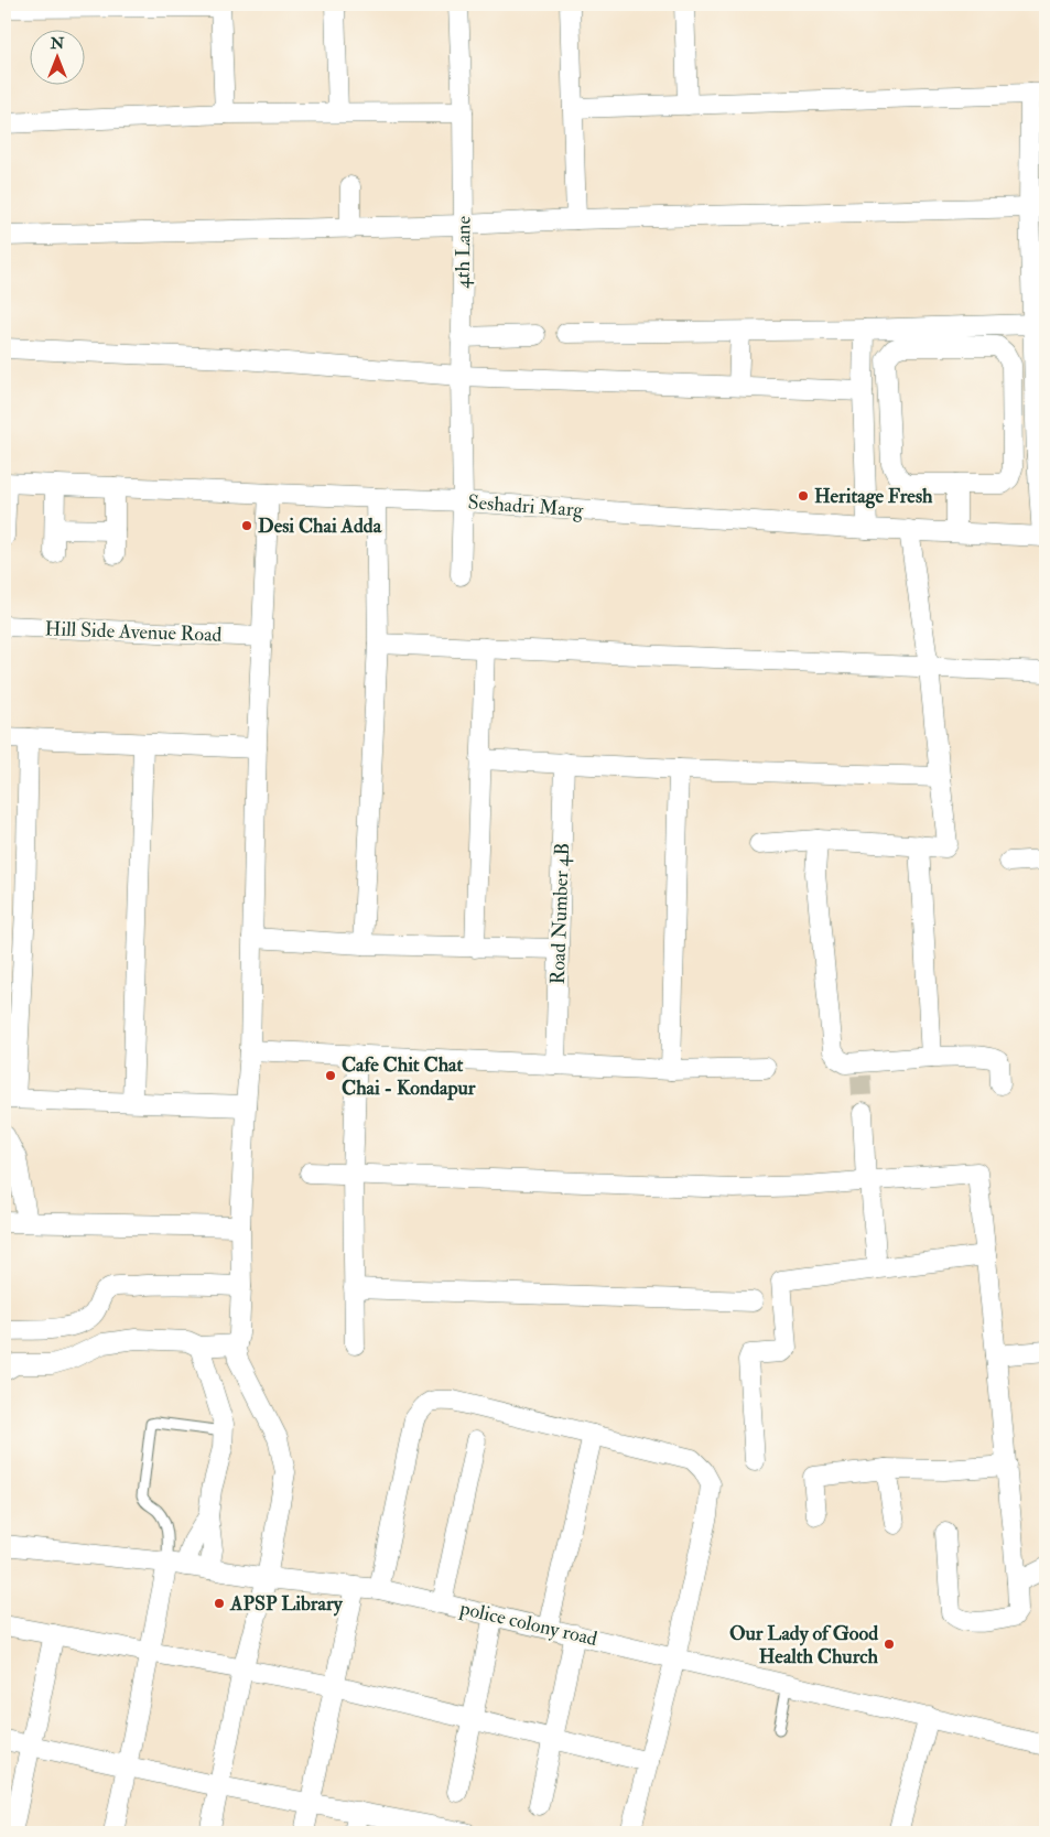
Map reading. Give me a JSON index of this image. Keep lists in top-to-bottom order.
{
  "streets": {
    "street": [
      "4th Lane",
      "Seshadri Marg",
      "Hill Side Avenue Road",
      "Road Number 4B",
      "police colony road"
    ]
  },
  "crossings": [
    ["4th Lane", "Seshadri Marg"]
  ],
  "places": [
    "Heritage Fresh",
    "Desi Chai Adda",
    "Cafe Chit Chat Chai - Kondapur",
    "APSP Library",
    "Our Lady of Good Health Church"
  ],
  "north": "top"
}
